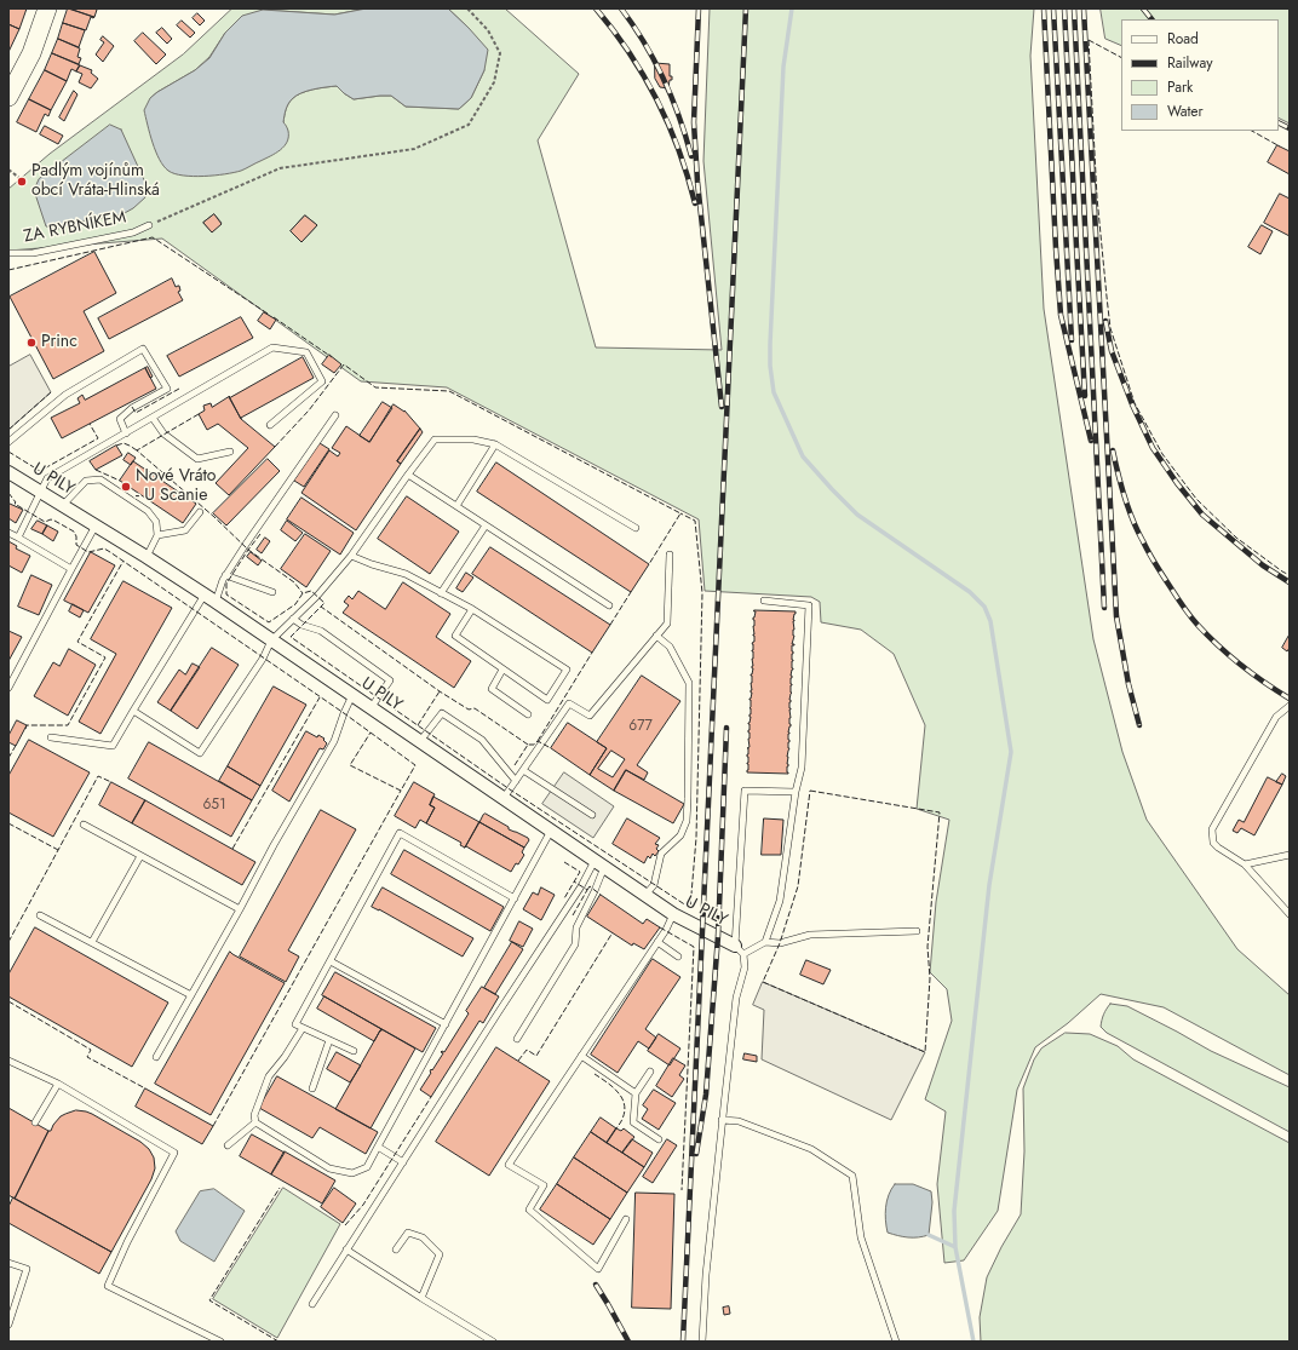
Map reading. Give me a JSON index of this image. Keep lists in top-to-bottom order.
{
  "streets": {
    "street": ["U PILY"],
    "lane": ["ZA RYBNÍKEM"]
  },
  "places": ["Padlým vojínům obcí Vráta-Hlinská", "Princ", "Nové Vráto - U Scanie"],
  "house_numbers": ["677", "651"],
  "legend": [
    "Road",
    "Railway",
    "Park",
    "Water"
  ]
}
